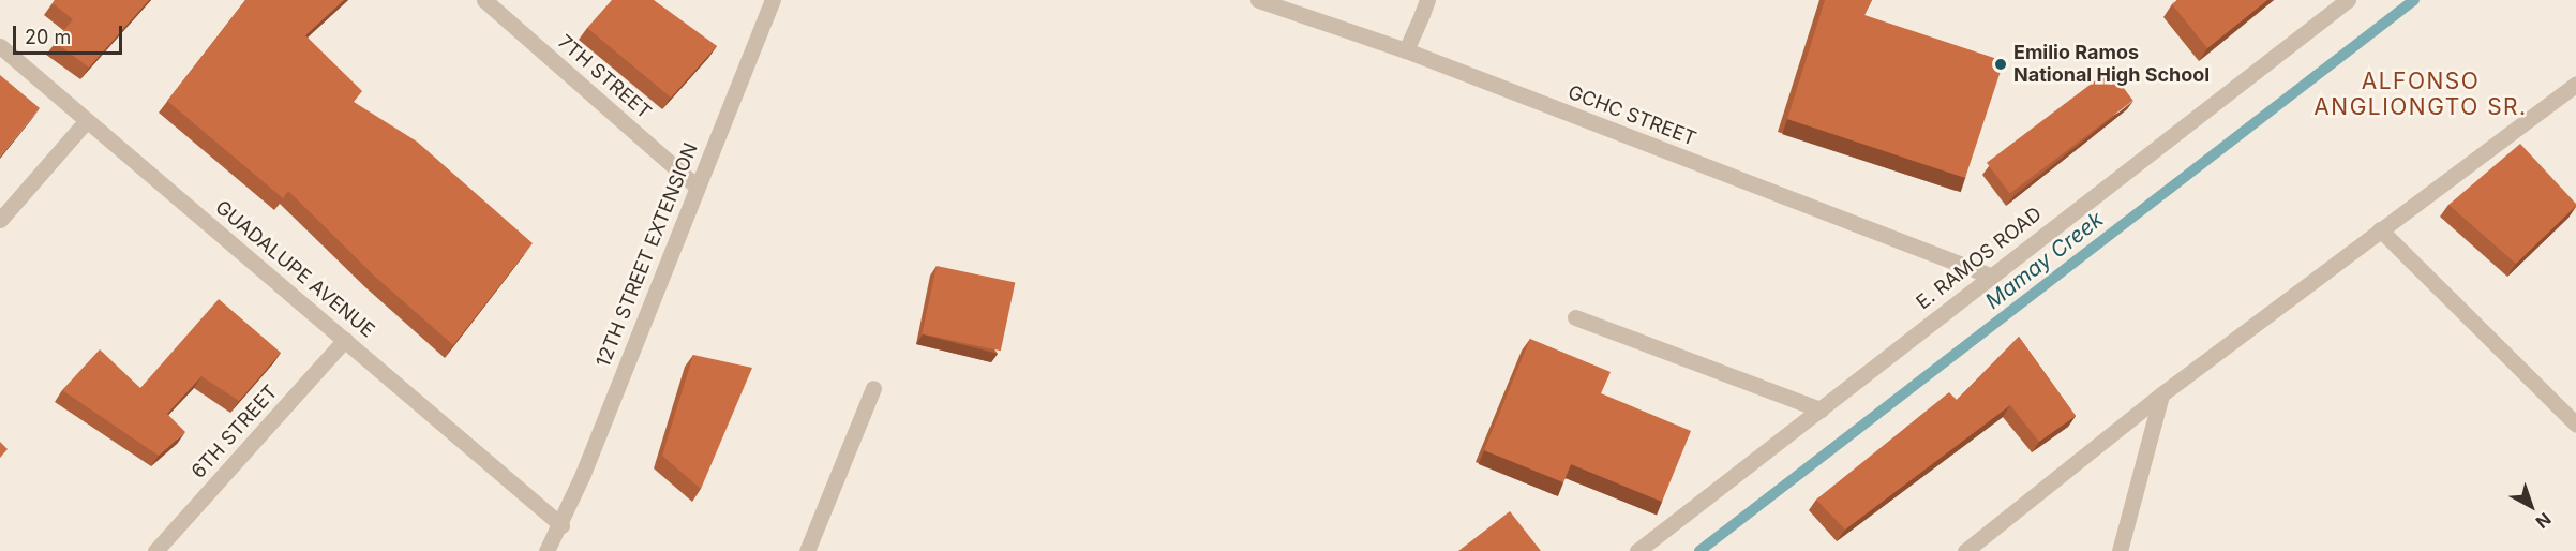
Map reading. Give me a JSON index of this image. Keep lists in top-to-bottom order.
{
  "streets": {
    "street": [
      "7TH STREET",
      "GCHC STREET",
      "12TH STREET EXTENSION",
      "E. RAMOS ROAD",
      "GUADALUPE AVENUE",
      "6TH STREET"
    ]
  },
  "crossings": [
    ["7TH STREET", "12TH STREET EXTENSION"],
    ["GCHC STREET", "E. RAMOS ROAD"],
    ["12TH STREET EXTENSION", "GUADALUPE AVENUE"],
    ["GUADALUPE AVENUE", "6TH STREET"]
  ],
  "districts": ["ALFONSO ANGLIONGTO SR."],
  "water": ["Mamay Creek"],
  "places": ["Emilio Ramos National High School"],
  "scale_bar": "20 m",
  "north": "bottom right"
}
